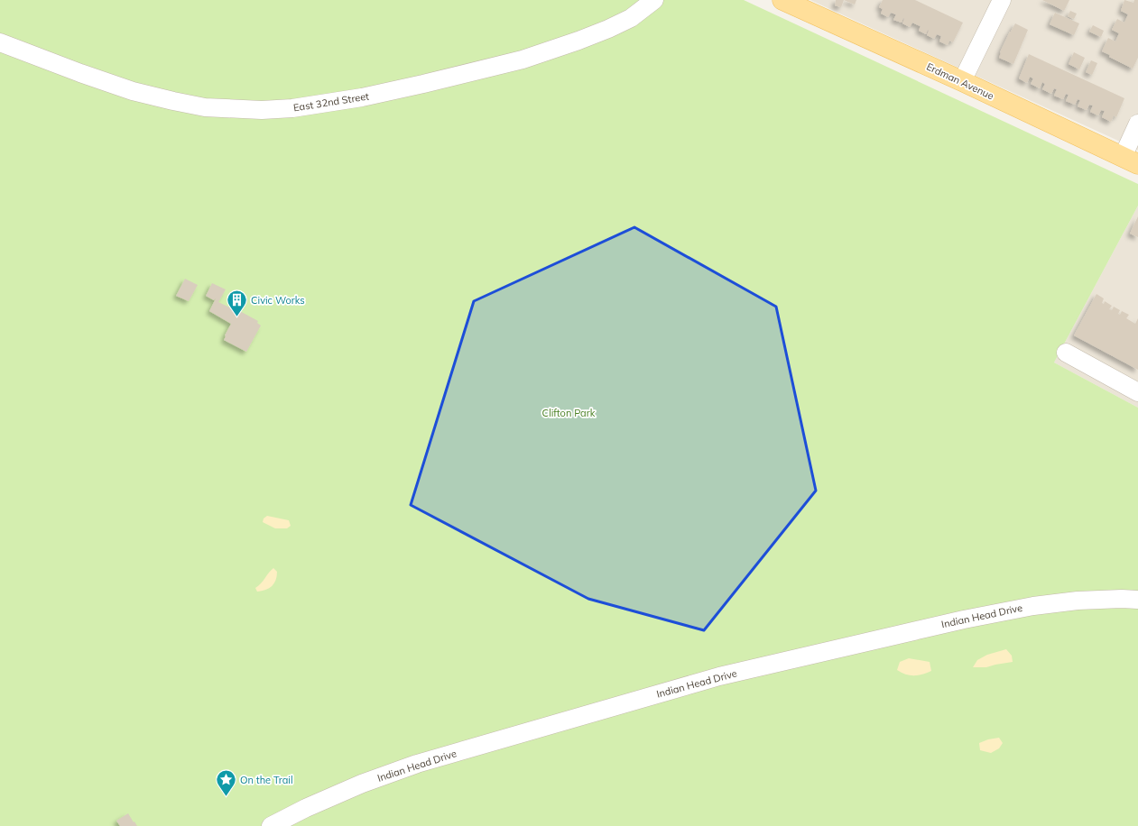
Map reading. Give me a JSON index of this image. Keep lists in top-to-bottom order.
{
  "streets": {
    "main road": ["Erdman Avenue"],
    "street": ["East 32nd Street", "Indian Head Drive"]
  },
  "parks": ["Clifton Park"],
  "places": {
    "building": ["Civic Works"],
    "place": ["On the Trail"]
  }
}
